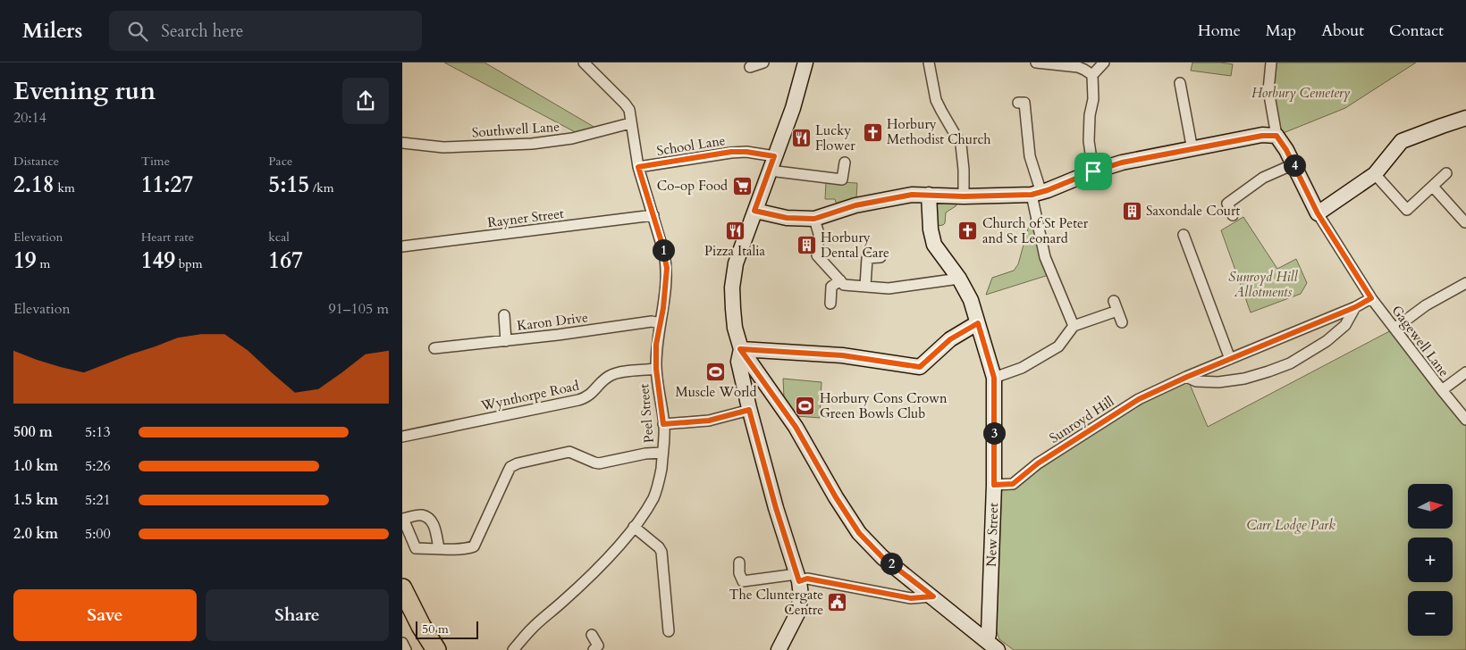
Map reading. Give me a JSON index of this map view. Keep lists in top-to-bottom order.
{
  "streets": {
    "street": [
      "Southwell Lane",
      "School Lane",
      "Rayner Street",
      "Karon Drive",
      "Gagewell Lane",
      "Wynthorpe Road",
      "Peel Street",
      "Sunroyd Hill",
      "New Street"
    ]
  },
  "crossings": [
    ["Southwell Lane", "Peel Street"],
    ["School Lane", "Peel Street"],
    ["Rayner Street", "Peel Street"],
    ["Karon Drive", "Peel Street"],
    ["Gagewell Lane", "Sunroyd Hill"],
    ["Wynthorpe Road", "Peel Street"],
    ["Sunroyd Hill", "New Street"]
  ],
  "parks": ["Horbury Cemetery", "Sunroyd Hill Allotments", "Carr Lodge Park"],
  "places": {
    "church": ["Horbury Methodist Church", "Church of St Peter and St Leonard"],
    "restaurant": ["Lucky Flower", "Pizza Italia"],
    "supermarket": ["Co-op Food"],
    "building": ["Saxondale Court", "Horbury Dental Care"],
    "sports": ["Muscle World", "Horbury Cons Crown Green Bowls Club"],
    "public building": ["The Cluntergate Centre"]
  },
  "scale_bar": "50 m",
  "north": "right",
  "page": {
    "header": "Milers",
    "search": "Search here",
    "nav": [
      "Home",
      "Map",
      "About",
      "Contact"
    ],
    "heading": ["Evening run", "20:14"],
    "stats": [
      ["Distance", "2.18 km"],
      ["Time", "11:27"],
      ["Pace", "5:15 /km"],
      ["Elevation", "19 m"],
      ["Heart rate", "149 bpm"],
      ["kcal", "167"]
    ],
    "pins": [
      "4",
      "1",
      "3",
      "2"
    ],
    "chart": ["Elevation", "91–105 m"],
    "list": [
      {
        "name": "500 m",
        "note": "5:13"
      },
      {
        "name": "1.0 km",
        "note": "5:26"
      },
      {
        "name": "1.5 km",
        "note": "5:21"
      },
      {
        "name": "2.0 km",
        "note": "5:00"
      }
    ],
    "map_buttons": ["+", "−"],
    "buttons": ["Save", "Share"],
    "scale": "50 m"
  }
}
